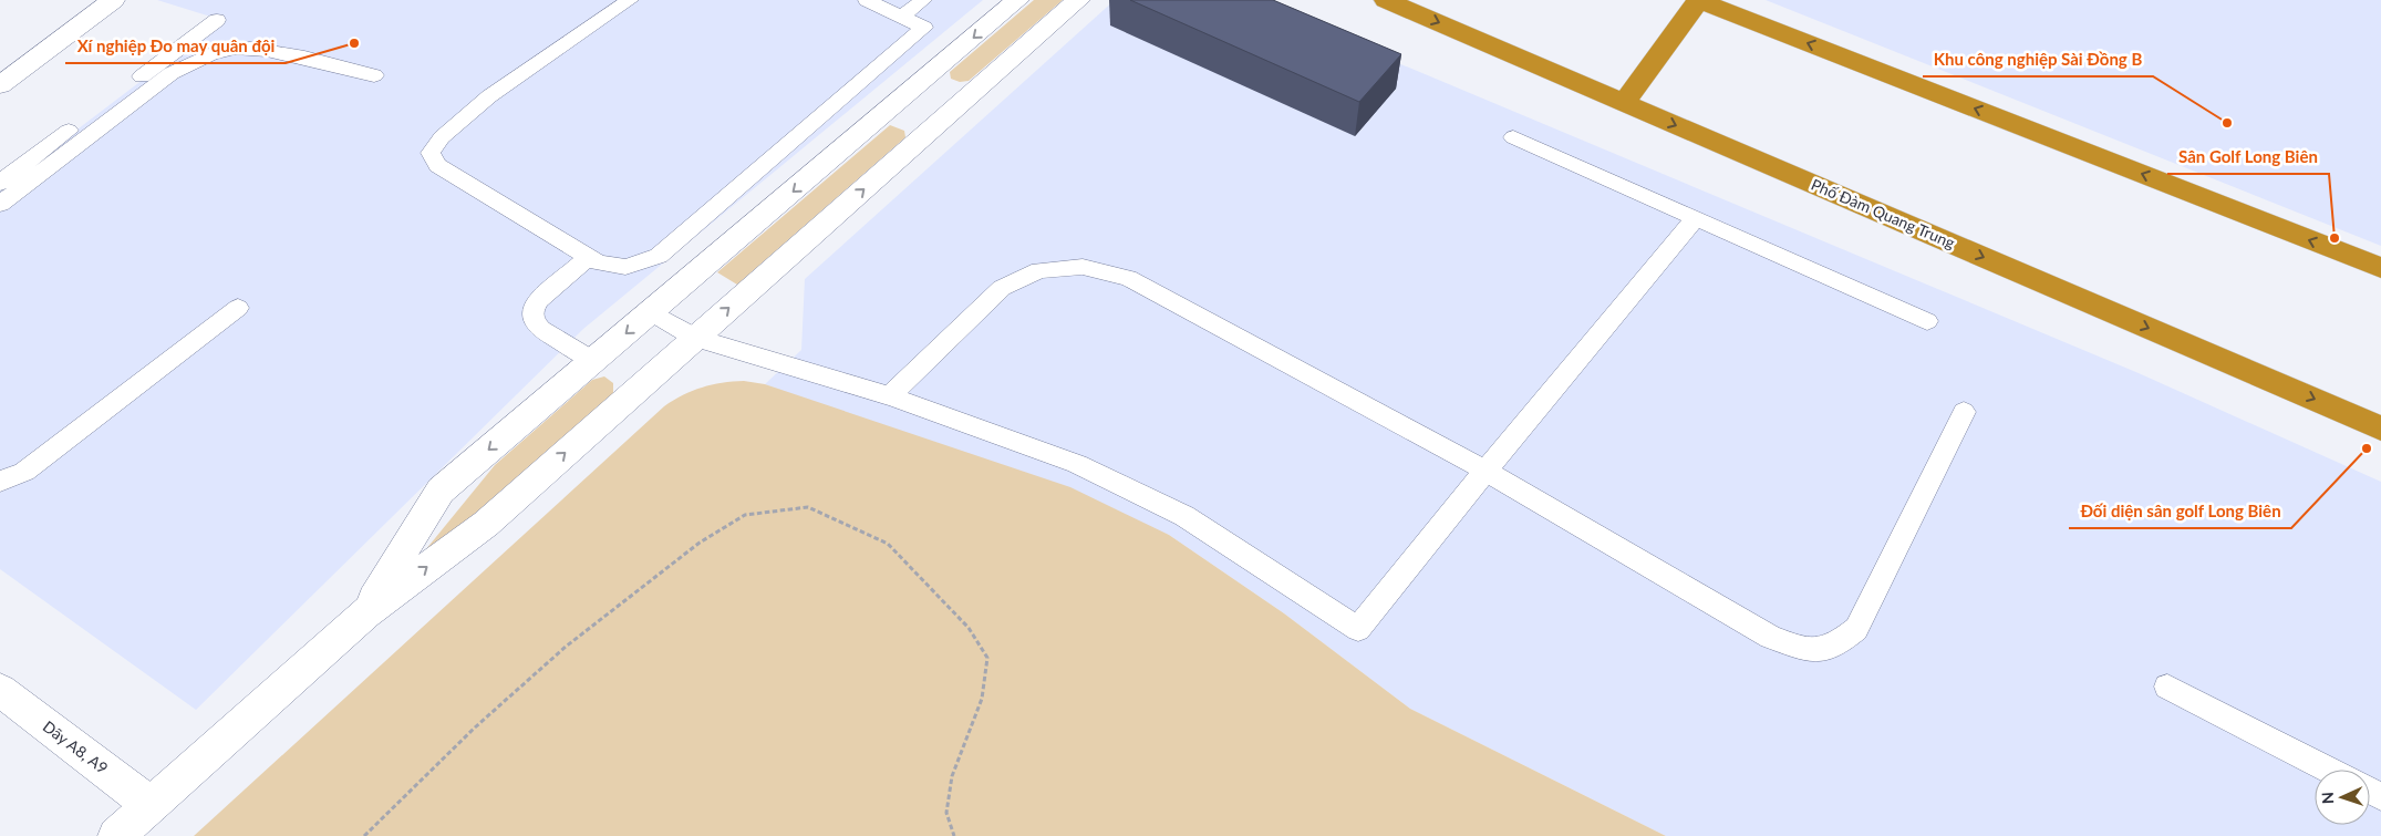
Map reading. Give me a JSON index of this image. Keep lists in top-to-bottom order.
{
  "streets": {
    "highway": ["Phố Đàm Quang Trung"],
    "street": ["Dãy A8, A9"]
  },
  "places": [
    "Xí nghiệp Đo may quân đội",
    "Khu công nghiệp Sài Đồng B",
    "Sân Golf Long Biên",
    "Đối diện sân golf Long Biên"
  ],
  "north": "left"
}
